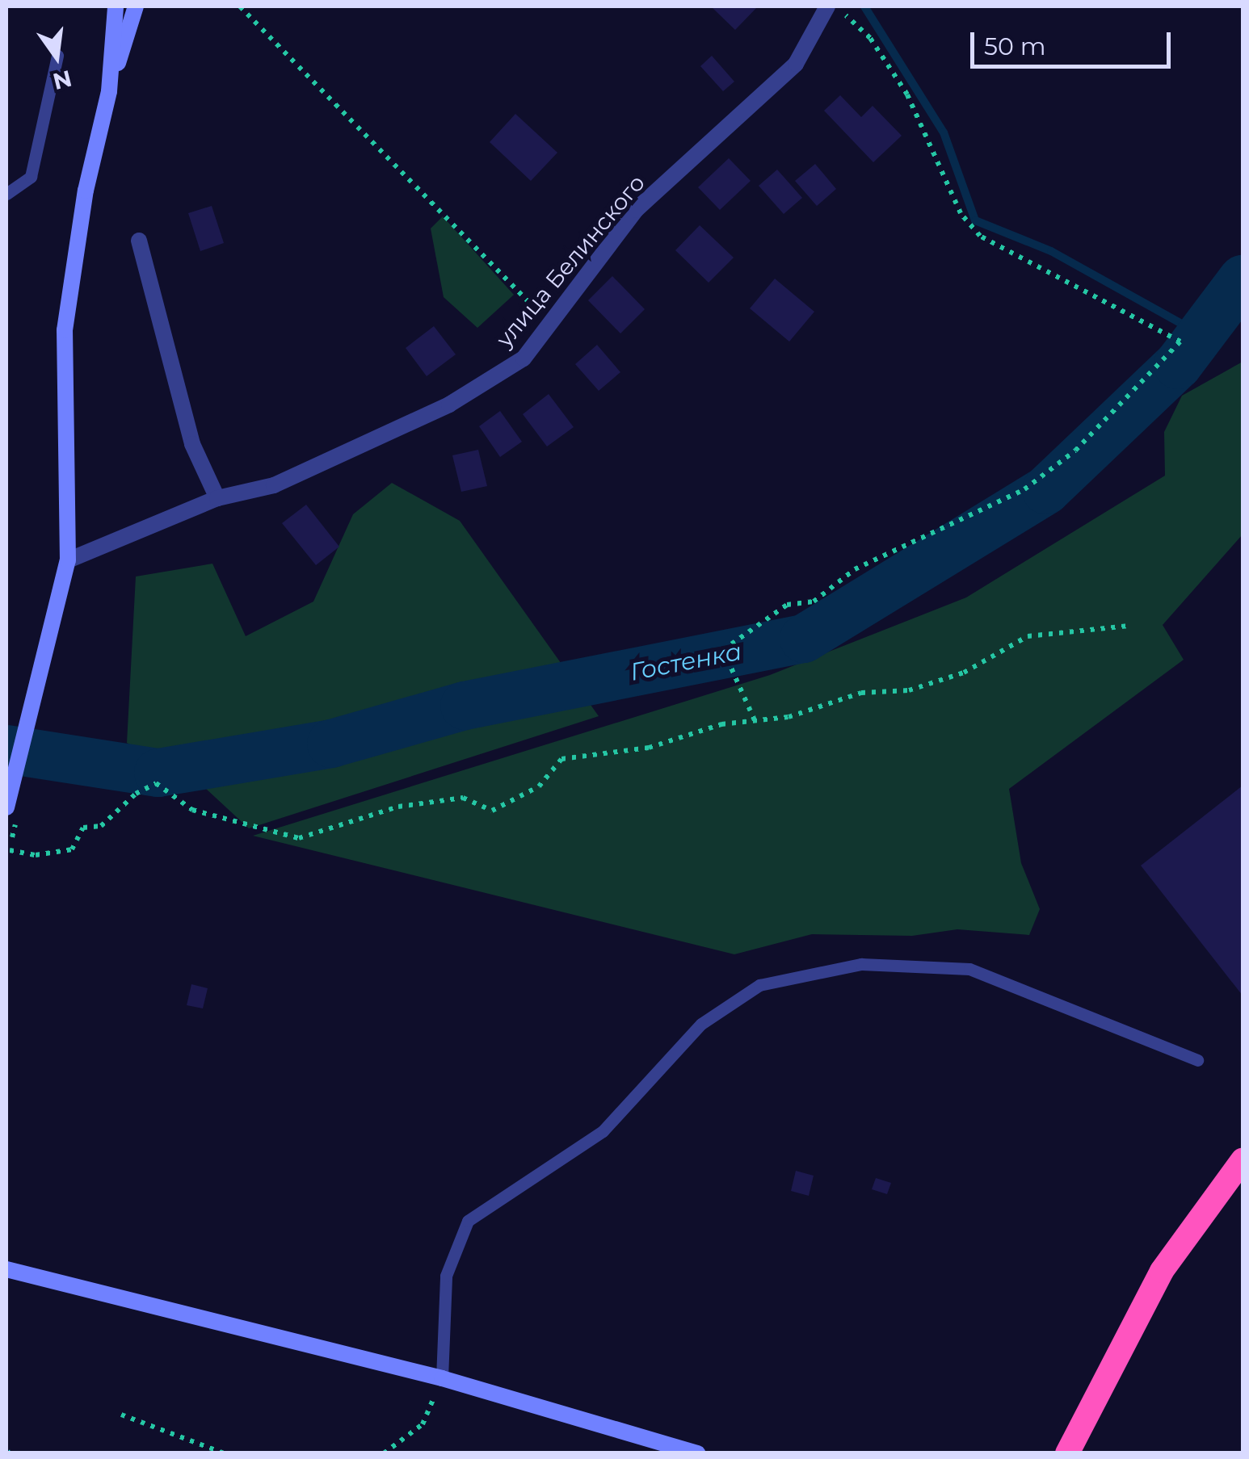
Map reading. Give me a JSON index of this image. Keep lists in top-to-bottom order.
{
  "streets": {
    "street": ["улица Белинского"]
  },
  "water": ["Гостенка"],
  "scale_bar": "50 m",
  "north": "bottom"
}
